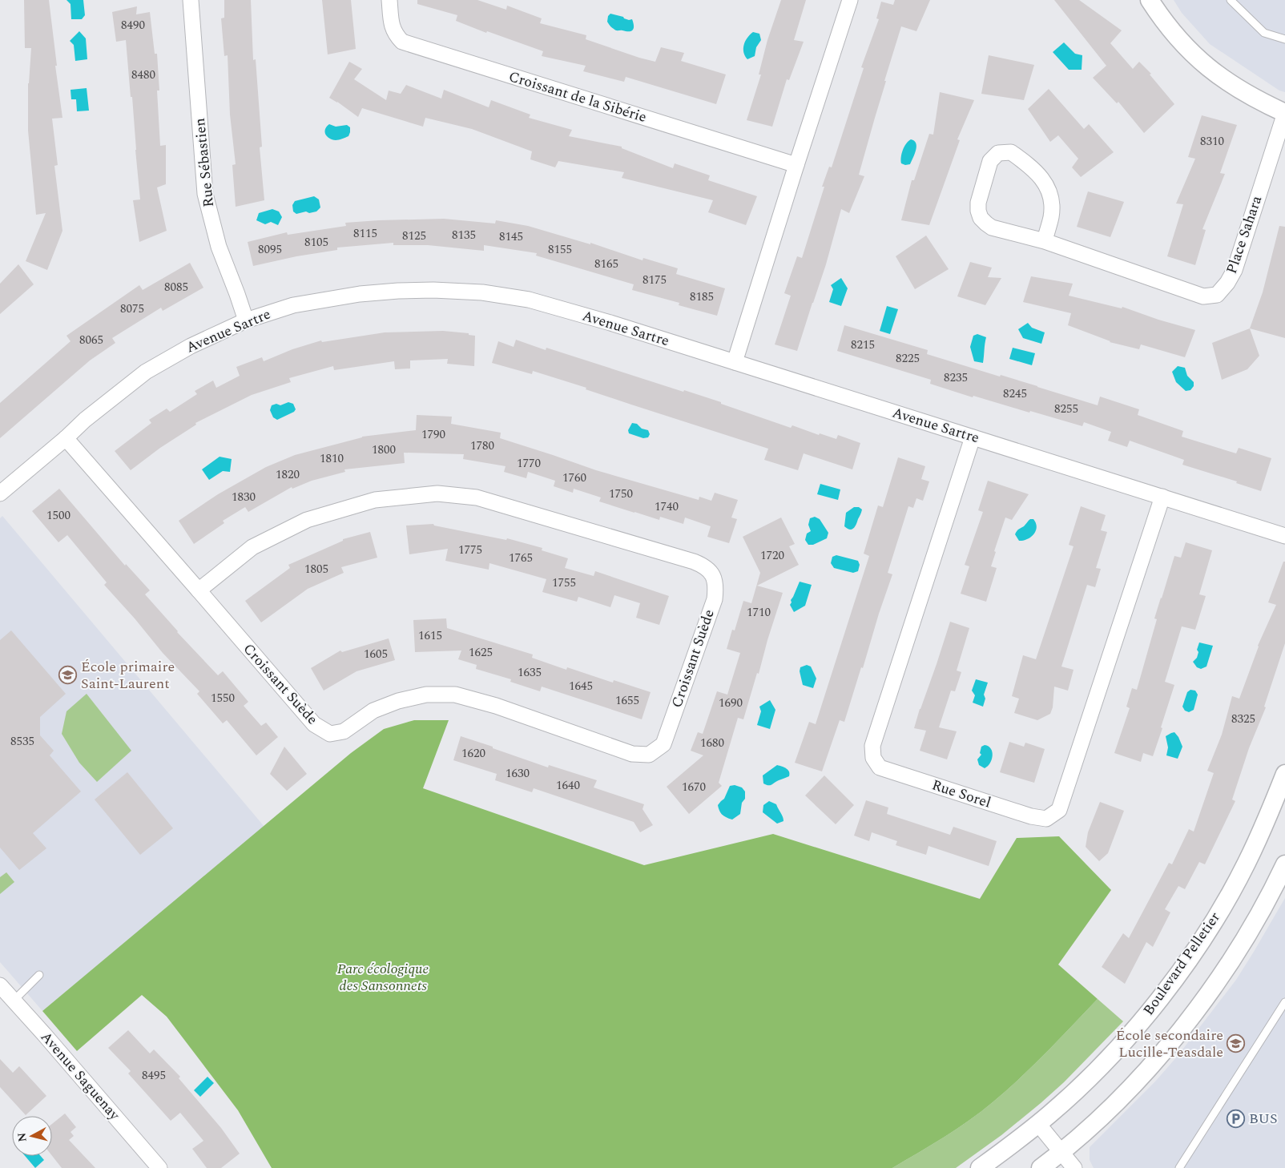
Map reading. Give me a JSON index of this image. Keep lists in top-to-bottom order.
{
  "streets": {
    "street": [
      "Croissant de la Sibérie",
      "Rue Sébastien",
      "Place Sahara",
      "Avenue Sartre",
      "Croissant Suède",
      "Rue Sorel",
      "Boulevard Pelletier",
      "Avenue Saguenay"
    ]
  },
  "crossings": [
    ["Rue Sébastien", "Avenue Sartre"],
    ["Avenue Sartre", "Croissant Suède"],
    ["Avenue Sartre", "Rue Sorel"]
  ],
  "parks": ["Parc écologique des Sansonnets"],
  "places": {
    "school or university": ["École primaire Saint-Laurent", "École secondaire Lucille-Teasdale"],
    "parking": ["BUS"]
  },
  "house_numbers": [
    "8490",
    "8480",
    "8310",
    "8115",
    "8135",
    "8125",
    "8145",
    "8105",
    "8095",
    "8155",
    "8165",
    "8175",
    "8085",
    "8185",
    "8075",
    "8065",
    "8215",
    "8225",
    "8235",
    "8245",
    "8255",
    "1790",
    "1780",
    "1800",
    "1810",
    "1770",
    "1820",
    "1760",
    "1750",
    "1830",
    "1740",
    "1500",
    "1775",
    "1720",
    "1765",
    "1805",
    "1755",
    "1710",
    "1615",
    "1625",
    "1605",
    "1635",
    "1645",
    "1550",
    "1655",
    "1690",
    "8325",
    "8535",
    "1680",
    "1620",
    "1630",
    "1640",
    "1670",
    "8495"
  ],
  "north": "left"
}
